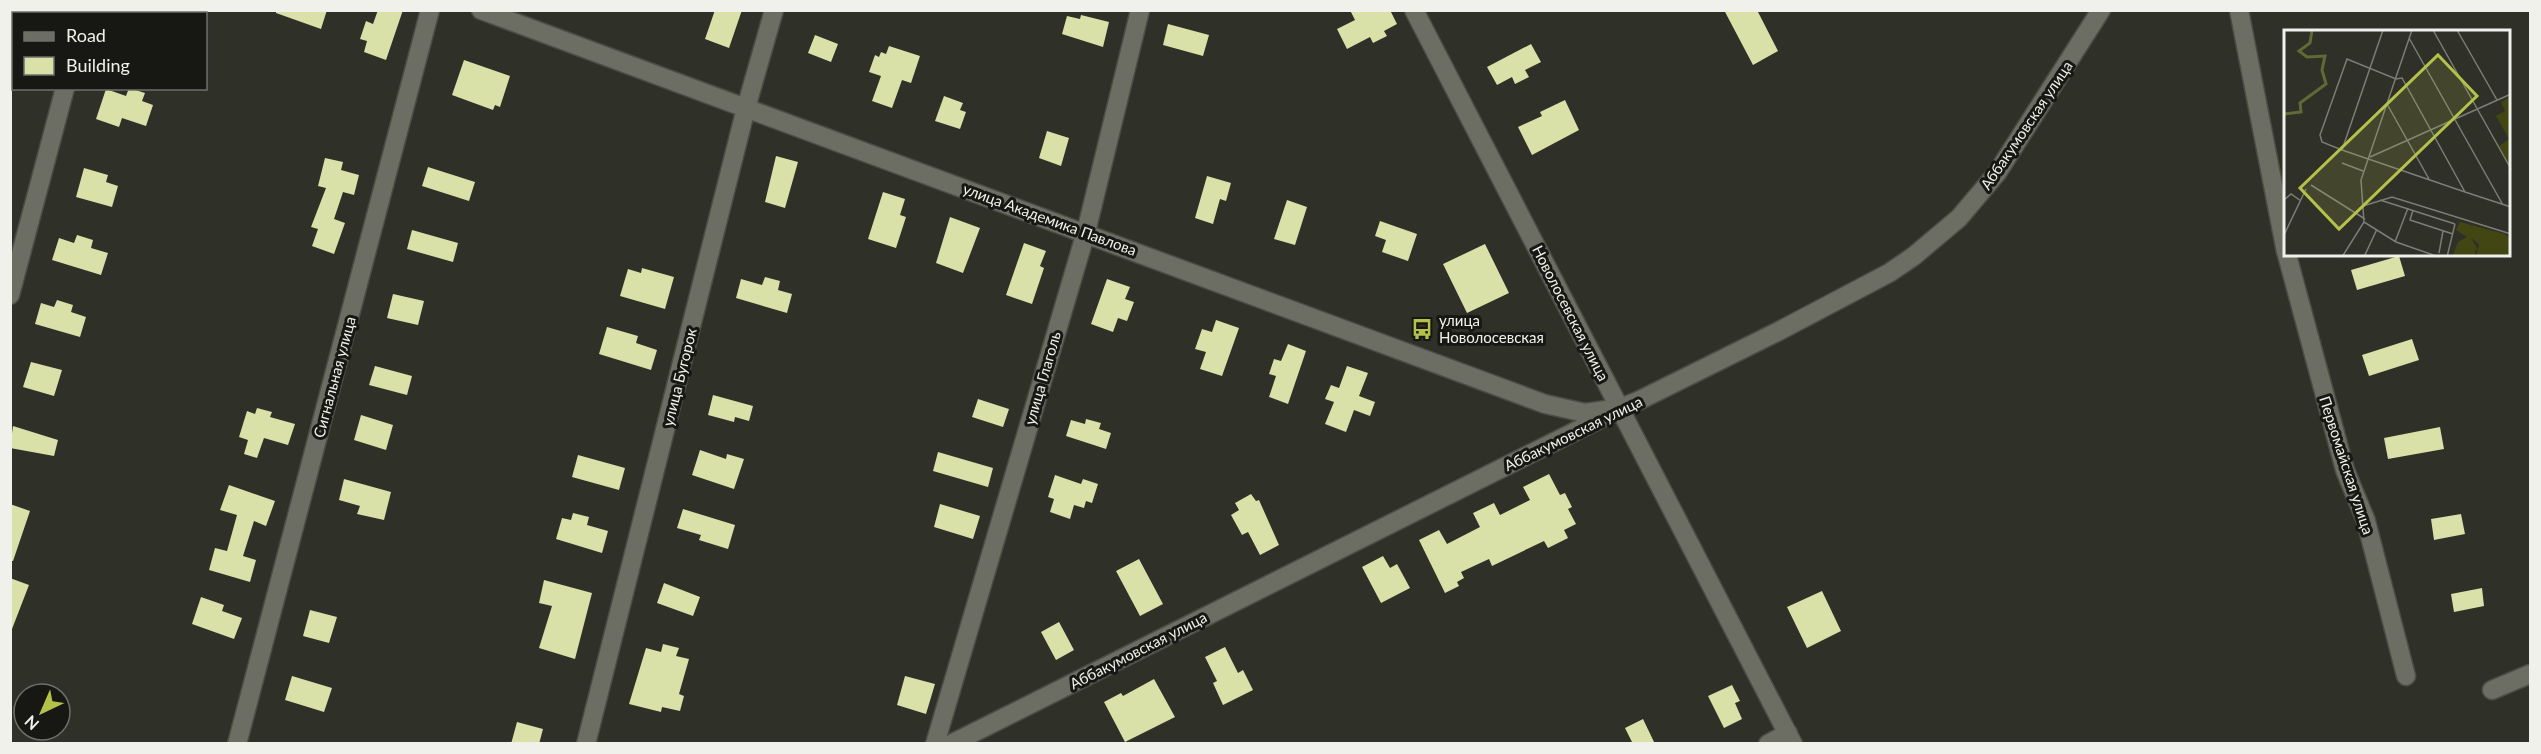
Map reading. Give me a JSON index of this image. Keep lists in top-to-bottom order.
{
  "streets": {
    "street": [
      "Аббакумовская улица",
      "улица Академика Павлова",
      "Новолосевская улица",
      "Сигнальная улица",
      "улица Бугорок",
      "улица Глаголь",
      "Первомайская улица"
    ]
  },
  "crossings": [
    ["Аббакумовская улица", "улица Академика Павлова"],
    ["Аббакумовская улица", "Новолосевская улица"],
    ["улица Академика Павлова", "Новолосевская улица"],
    ["улица Академика Павлова", "улица Бугорок"],
    ["улица Академика Павлова", "улица Глаголь"]
  ],
  "places": {
    "bus stop": ["улица Новолосевская"]
  },
  "legend": ["Road", "Building"],
  "north": "bottom left"
}
